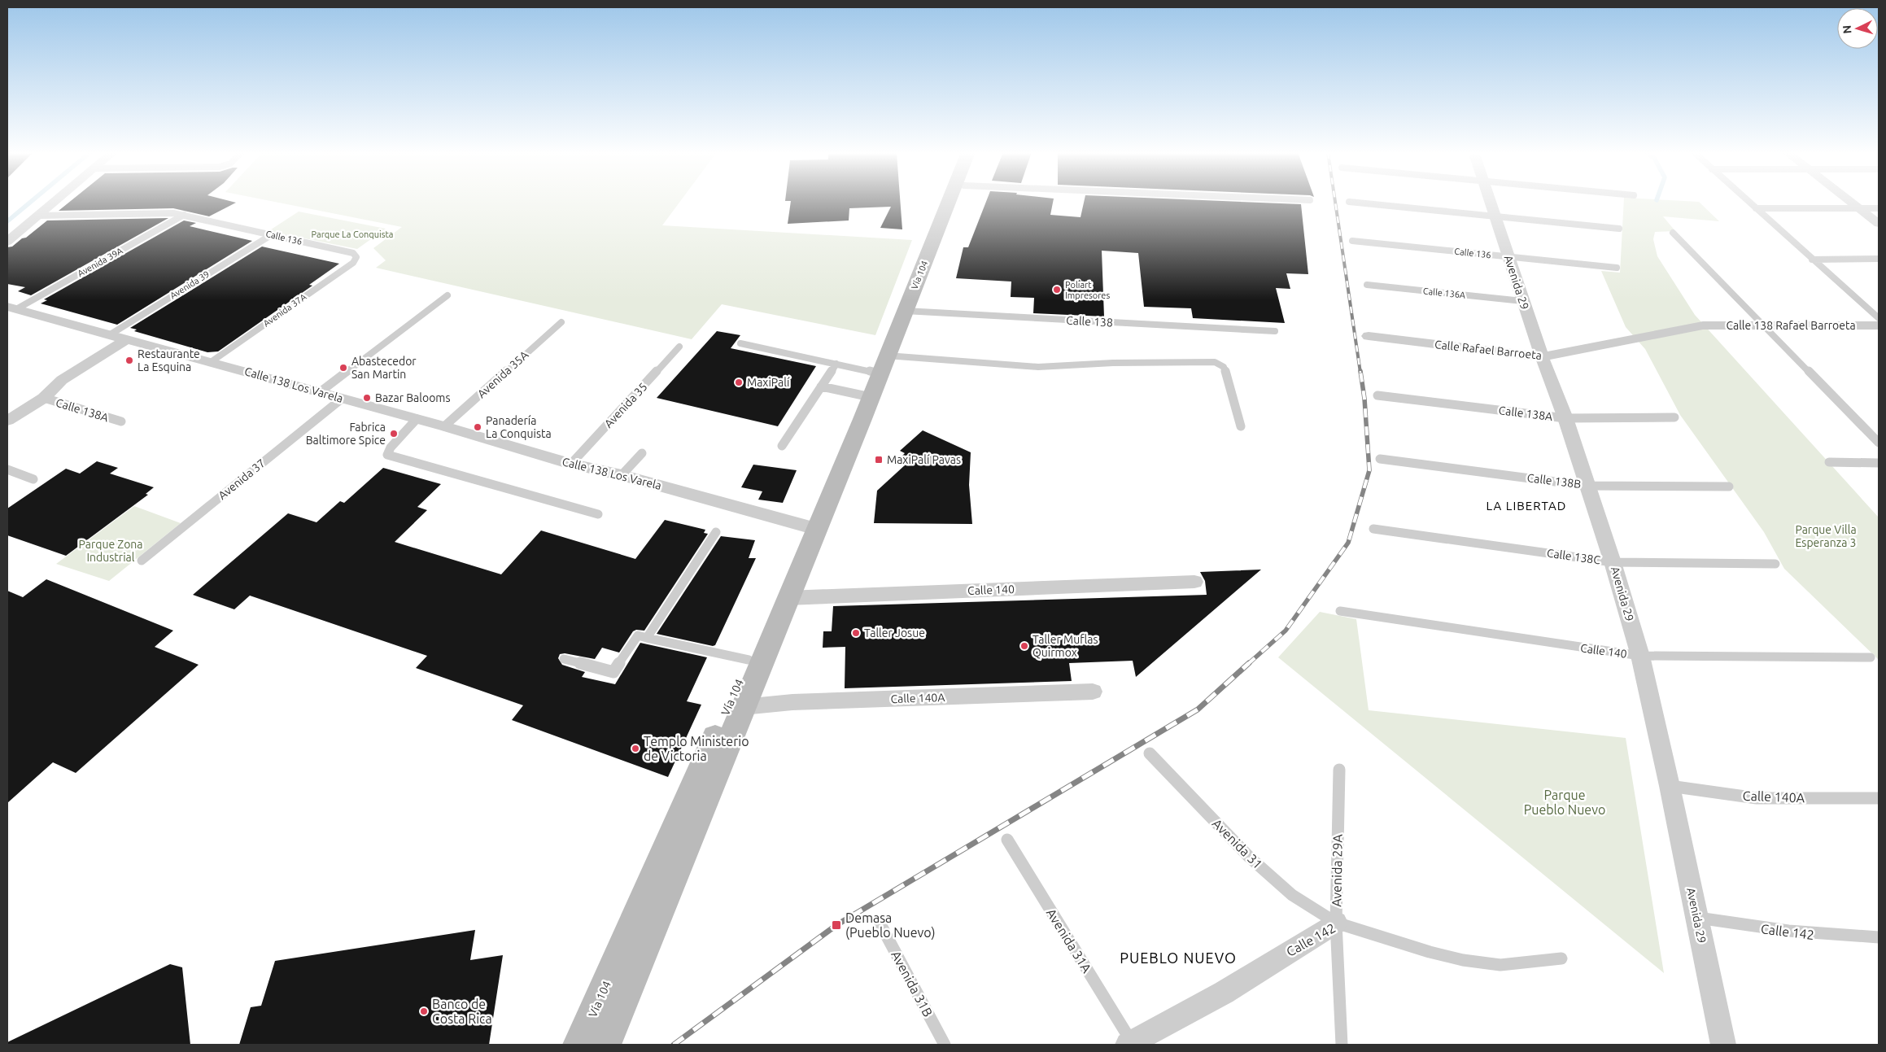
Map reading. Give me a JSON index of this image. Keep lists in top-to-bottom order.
{
  "streets": {
    "main road": ["Vía 104"],
    "street": [
      "Avenida 29",
      "Calle 138 Rafael Barroeta",
      "Calle Rafael Barroeta",
      "Calle 138 Los Varela",
      "Calle 140",
      "Calle 140A",
      "Calle 142"
    ],
    "lane": [
      "Calle 136",
      "Avenida 39A",
      "Avenida 39",
      "Calle 136A",
      "Avenida 37A",
      "Calle 138",
      "Avenida 35A",
      "Avenida 35",
      "Calle 138A",
      "Avenida 37",
      "Calle 138B",
      "Calle 138C",
      "Avenida 31",
      "Avenida 29A",
      "Avenida 31A",
      "Avenida 31B"
    ]
  },
  "crossings": [
    ["Calle 136", "Avenida 39A"],
    ["Calle 136", "Avenida 29"],
    ["Calle 136", "Avenida 39"],
    ["Calle 136", "Avenida 37A"],
    ["Avenida 39A", "Calle 138 Los Varela"],
    ["Vía 104", "Calle 138"],
    ["Vía 104", "Calle 138 Los Varela"],
    ["Vía 104", "Calle 140"],
    ["Vía 104", "Calle 140A"],
    ["Avenida 29", "Calle 136A"],
    ["Avenida 29", "Calle Rafael Barroeta"],
    ["Avenida 29", "Calle 138A"],
    ["Avenida 29", "Calle 138B"],
    ["Avenida 29", "Calle 138C"],
    ["Avenida 29", "Calle 140"],
    ["Avenida 29", "Calle 140A"],
    ["Avenida 29", "Calle 142"],
    ["Avenida 39", "Calle 138 Los Varela"],
    ["Avenida 37A", "Calle 138 Los Varela"],
    ["Calle 138 Rafael Barroeta", "Calle Rafael Barroeta"],
    ["Avenida 35A", "Calle 138 Los Varela"],
    ["Calle 138 Los Varela", "Avenida 35"],
    ["Calle 138 Los Varela", "Avenida 37"],
    ["Avenida 31", "Avenida 29A"],
    ["Avenida 31", "Calle 142"],
    ["Avenida 29A", "Calle 142"],
    ["Calle 142", "Avenida 31A"]
  ],
  "districts": ["LA LIBERTAD", "PUEBLO NUEVO"],
  "parks": [
    "Parque La Conquista",
    "Parque Villa Esperanza 3",
    "Parque Zona Industrial",
    "Parque Pueblo Nuevo"
  ],
  "places": {
    "other": [
      "Poliart Impresores",
      "Restaurante La Esquina",
      "Abastecedor San Martin",
      "MaxiPalí",
      "Bazar Balooms",
      "Panadería La Conquista",
      "Fabrica Baltimore Spice",
      "Taller Josue",
      "Taller Muflas Quirmox",
      "Templo Ministerio de Victoria",
      "Banco de Costa Rica"
    ],
    "transit": ["MaxiPalí Pavas", "Demasa (Pueblo Nuevo)"]
  },
  "north": "left"
}
